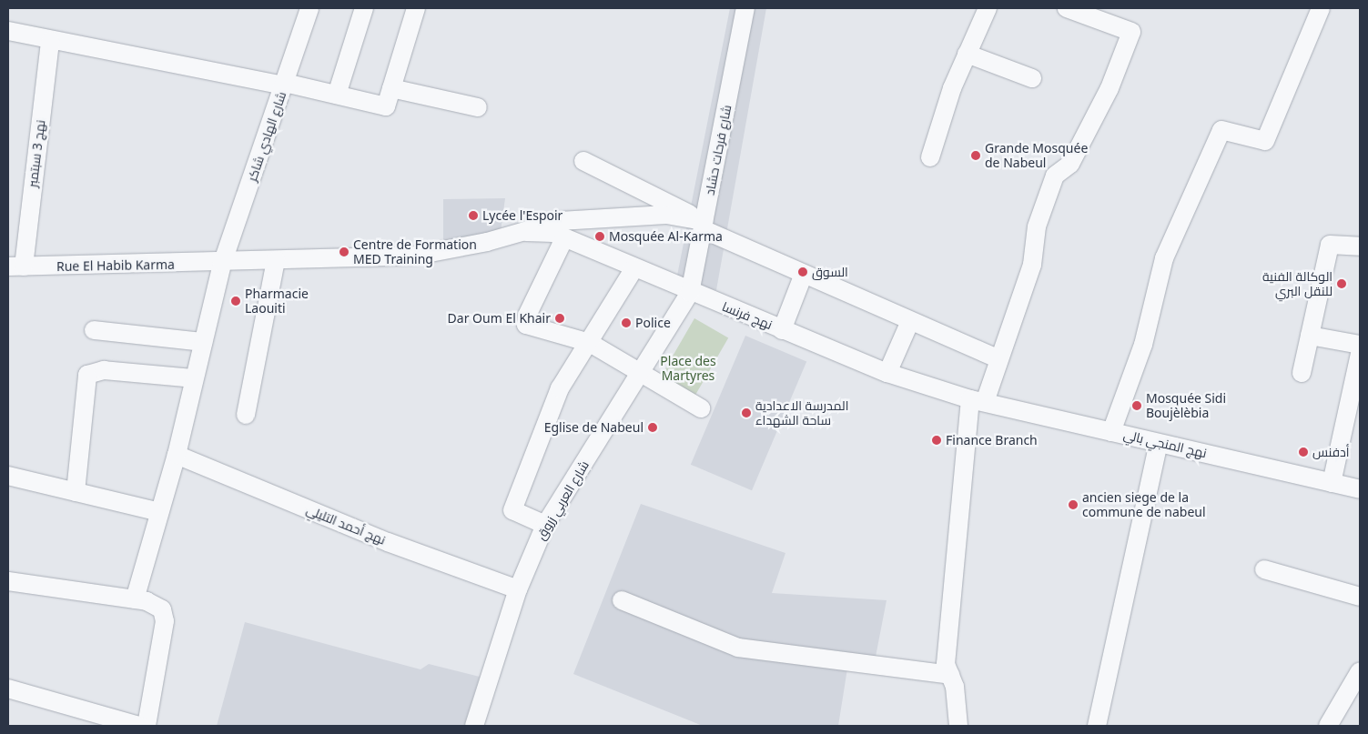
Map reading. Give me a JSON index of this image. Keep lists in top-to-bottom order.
{
  "streets": {
    "street": [
      "شارع الهادي شاكر",
      "شارع فرحات حشاد",
      "نهج 3 سبتمبر",
      "Rue El Habib Karma",
      "نهج فرنسا",
      "نهج المنجي بالي",
      "شارع العربي زروق",
      "نهج أحمد التليلي"
    ]
  },
  "crossings": [
    ["شارع الهادي شاكر", "Rue El Habib Karma"],
    ["شارع الهادي شاكر", "نهج أحمد التليلي"],
    ["شارع فرحات حشاد", "نهج فرنسا"],
    ["شارع فرحات حشاد", "شارع العربي زروق"],
    ["نهج 3 سبتمبر", "Rue El Habib Karma"],
    ["Rue El Habib Karma", "نهج فرنسا"],
    ["نهج فرنسا", "نهج المنجي بالي"],
    ["نهج فرنسا", "شارع العربي زروق"],
    ["شارع العربي زروق", "نهج أحمد التليلي"]
  ],
  "parks": ["Place des Martyres"],
  "places": [
    "Grande Mosquée de Nabeul",
    "Lycée l'Espoir",
    "Mosquée Al-Karma",
    "Centre de Formation MED Training",
    "السوق",
    "الوكالة الفنية للنقل البري",
    "Pharmacie Laouiti",
    "Dar Oum El Khair",
    "Police",
    "Mosquée Sidi Boujèlèbia",
    "المدرسة الاعدادية ساحة الشهداء",
    "Eglise de Nabeul",
    "Finance Branch",
    "أدفنس",
    "ancien siege de la commune de nabeul"
  ]
}
